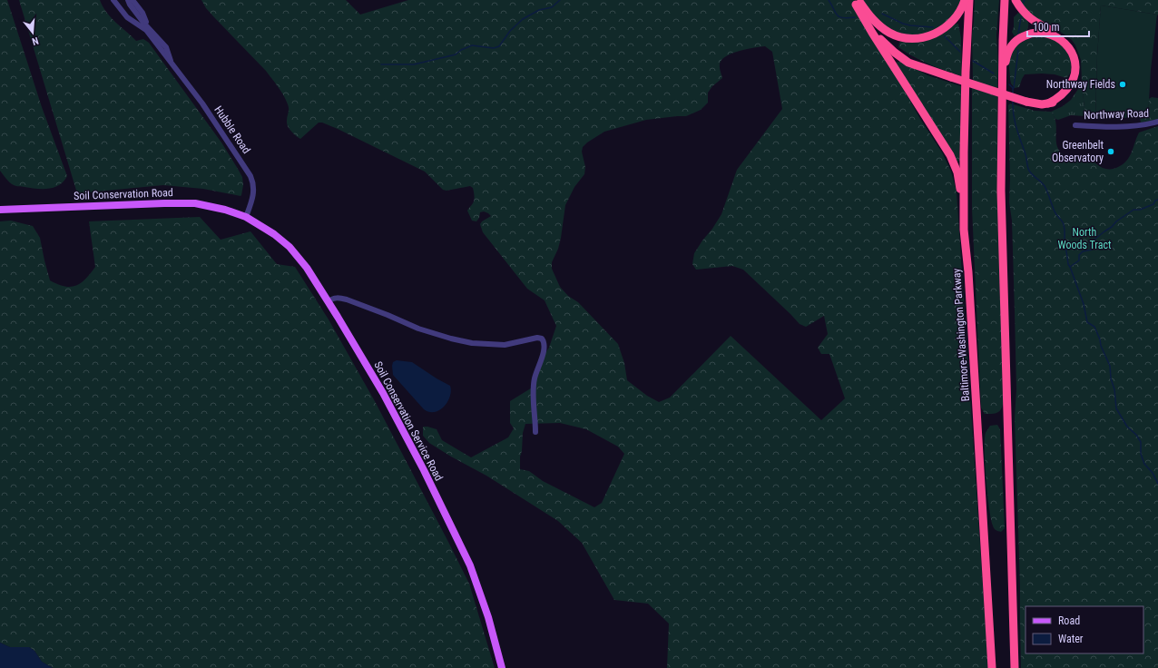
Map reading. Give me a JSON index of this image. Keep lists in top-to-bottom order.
{
  "streets": {
    "highway": ["Baltimore-Washington Parkway"],
    "main road": ["Soil Conservation Road", "Soil Conservation Service Road"],
    "street": ["Northway Road", "Hubble Road"]
  },
  "crossings": [
    ["Hubble Road", "Soil Conservation Road"],
    ["Hubble Road", "Soil Conservation Service Road"],
    ["Soil Conservation Road", "Soil Conservation Service Road"]
  ],
  "parks": ["North Woods Tract"],
  "places": ["Northway Fields", "Greenbelt Observatory"],
  "legend": ["Road", "Water"],
  "scale_bar": "100 m",
  "north": "bottom"
}
